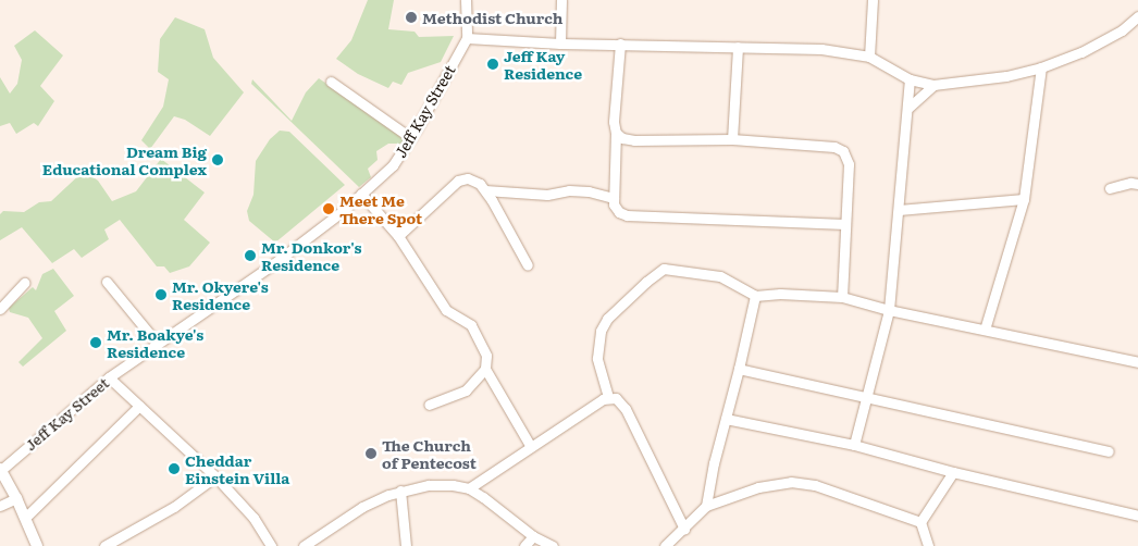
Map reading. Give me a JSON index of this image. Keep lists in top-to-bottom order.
{
  "streets": {
    "street": ["Jeff Kay Street"]
  },
  "places": [
    "Methodist Church",
    "Jeff Kay Residence",
    "Dream Big Educational Complex",
    "Meet Me There Spot",
    "Mr. Donkor's Residence",
    "Mr. Okyere's Residence",
    "Mr. Boakye's Residence",
    "The Church of Pentecost",
    "Cheddar Einstein Villa"
  ]
}
